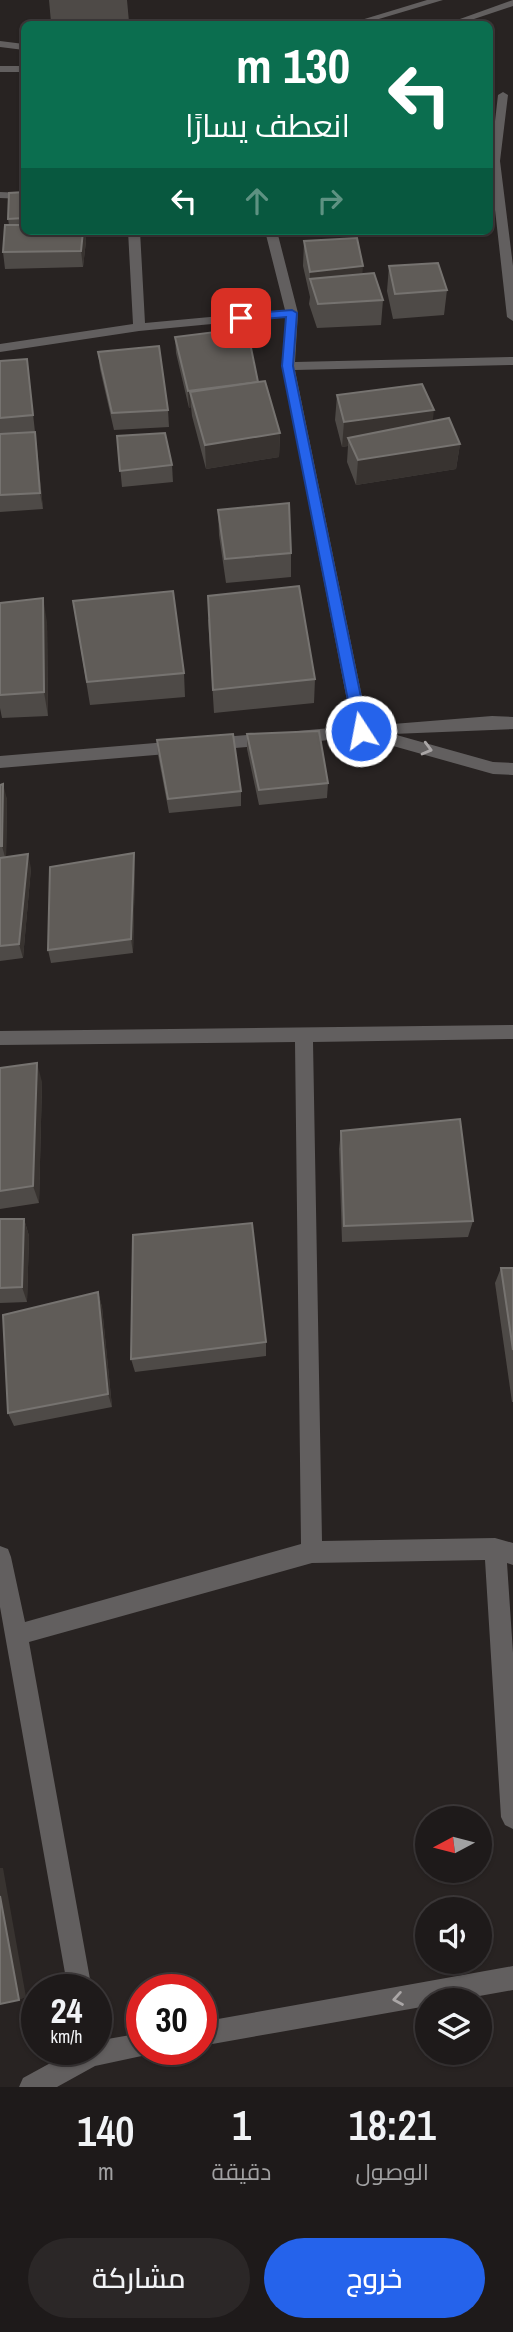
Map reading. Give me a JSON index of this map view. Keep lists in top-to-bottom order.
{
  "north": "left",
  "page": {
    "turn": ["130 m", "انعطف يسارًا"],
    "speed": "24 km/h",
    "limit": "30",
    "eta": [
      "18:21",
      "الوصول",
      "1",
      "دقيقة",
      "140",
      "m"
    ],
    "buttons": ["خروج", "مشاركة"]
  }
}
